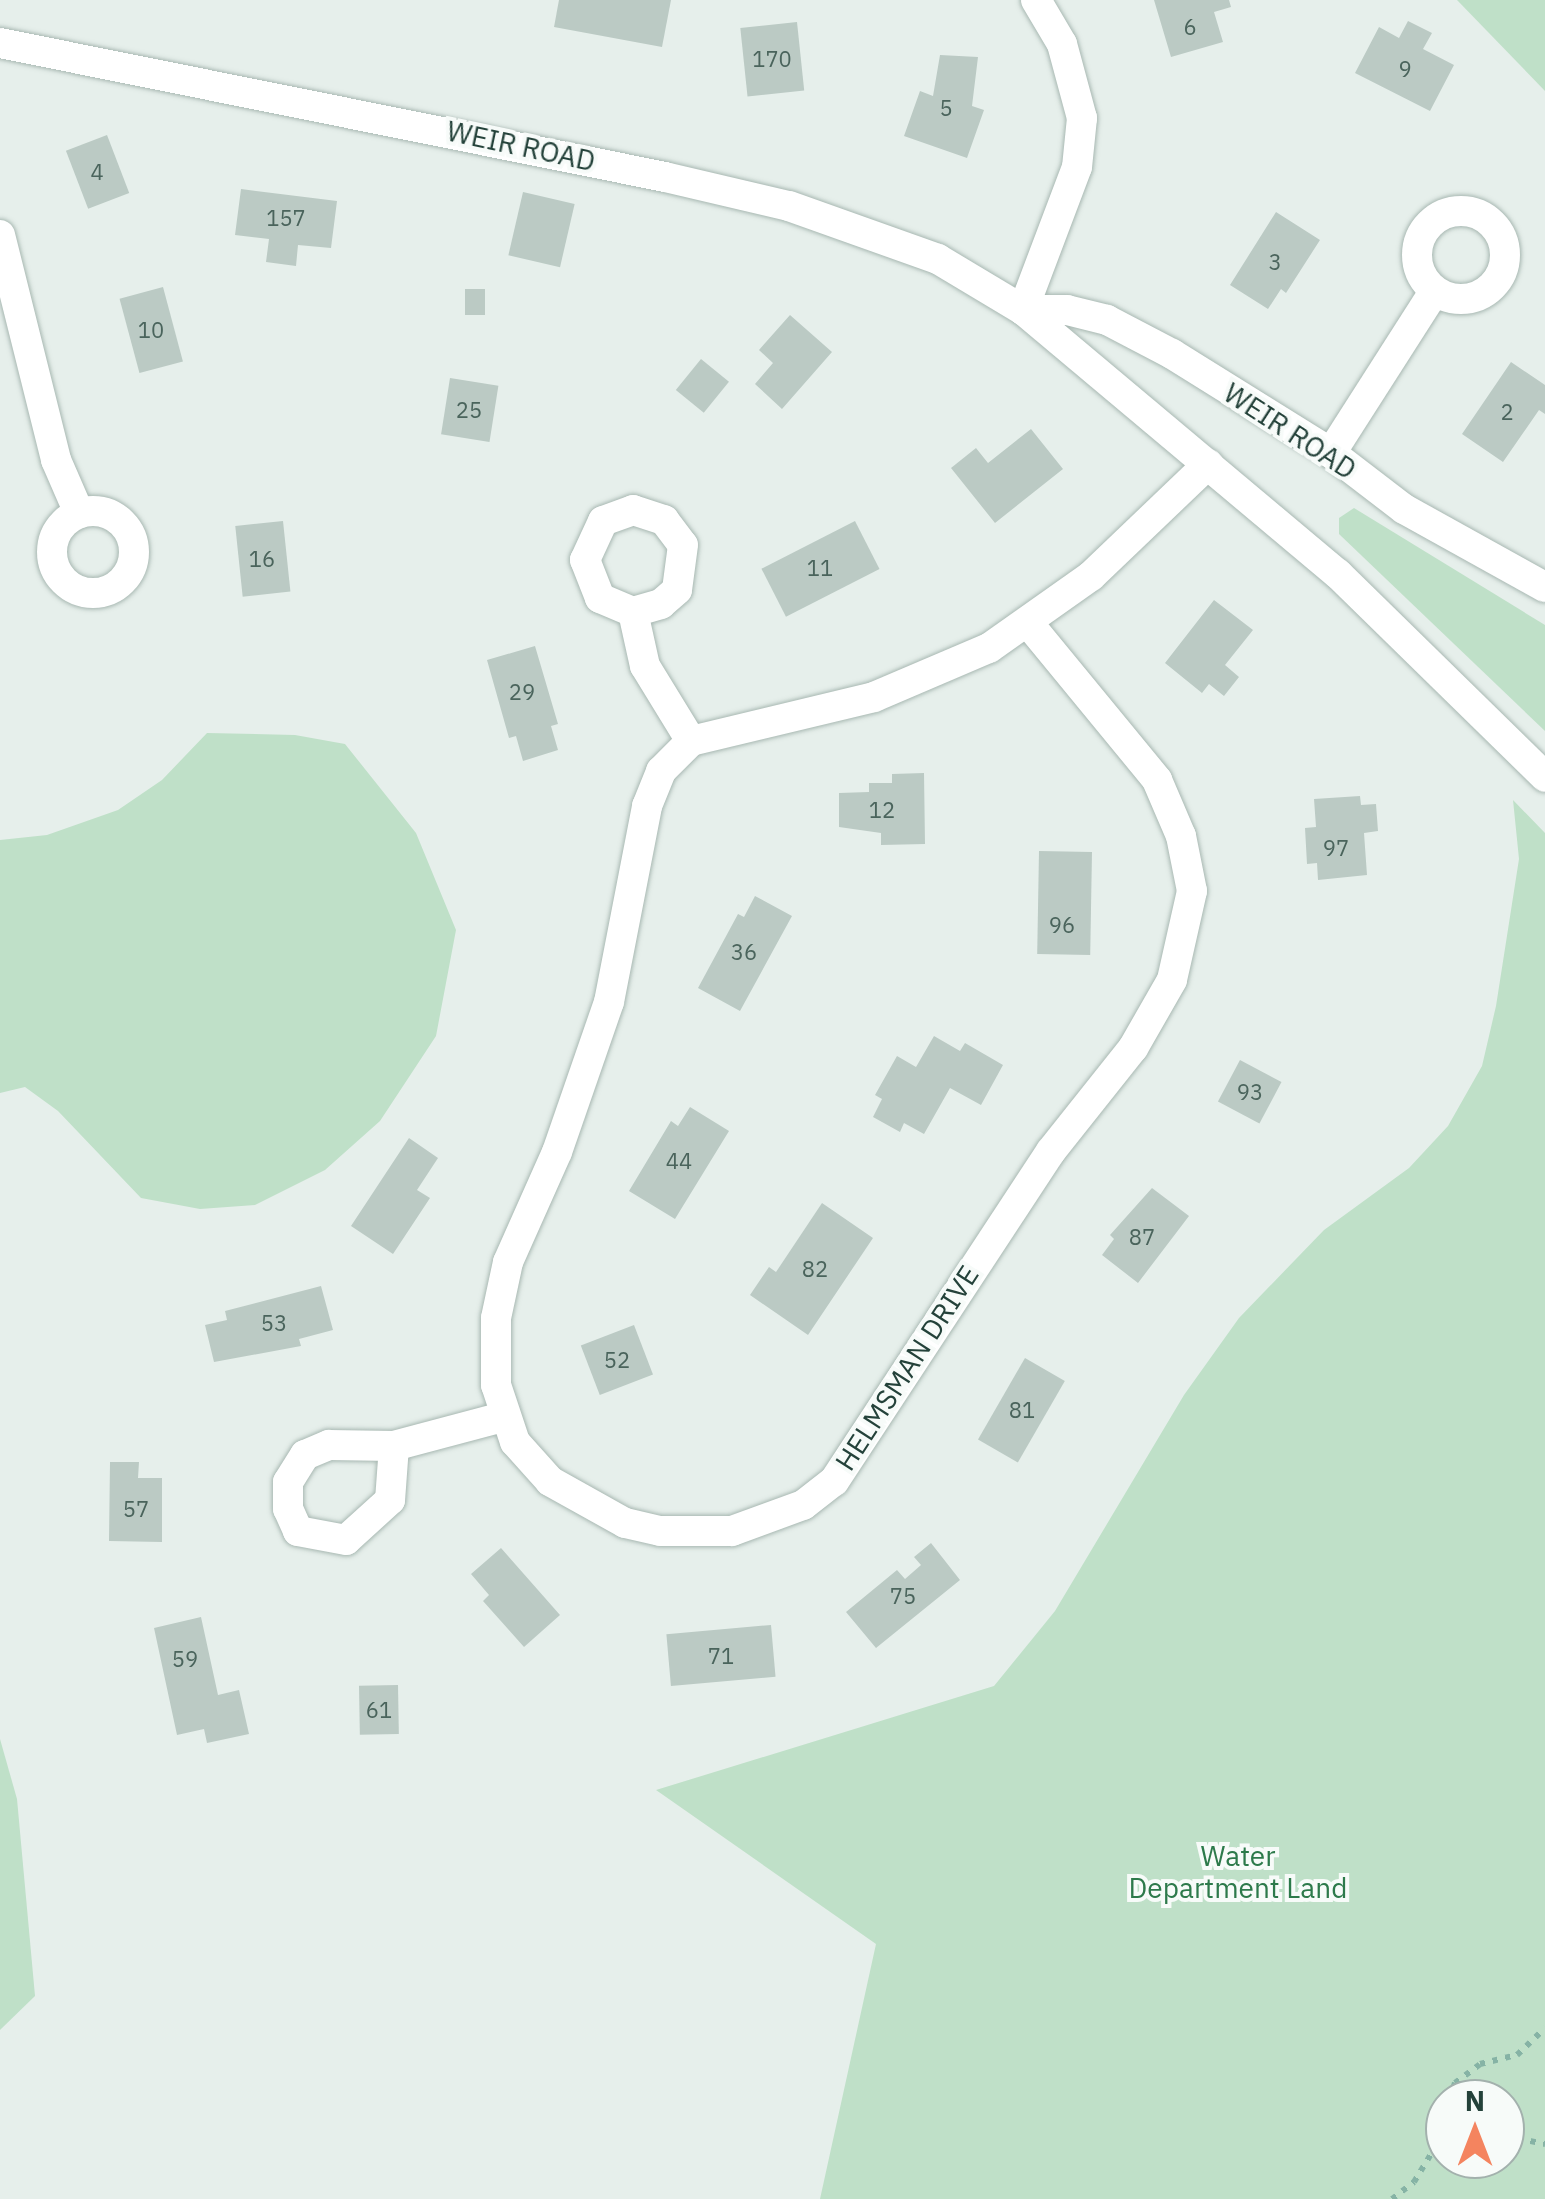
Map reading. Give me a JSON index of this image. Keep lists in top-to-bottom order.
{
  "streets": {
    "street": ["WEIR ROAD", "HELMSMAN DRIVE"]
  },
  "parks": ["Water Department Land"],
  "house_numbers": [
    "6",
    "170",
    "9",
    "5",
    "4",
    "157",
    "3",
    "10",
    "25",
    "2",
    "16",
    "11",
    "29",
    "12",
    "97",
    "96",
    "36",
    "93",
    "44",
    "87",
    "82",
    "53",
    "52",
    "81",
    "57",
    "75",
    "71",
    "59",
    "61"
  ],
  "north": "top"
}
